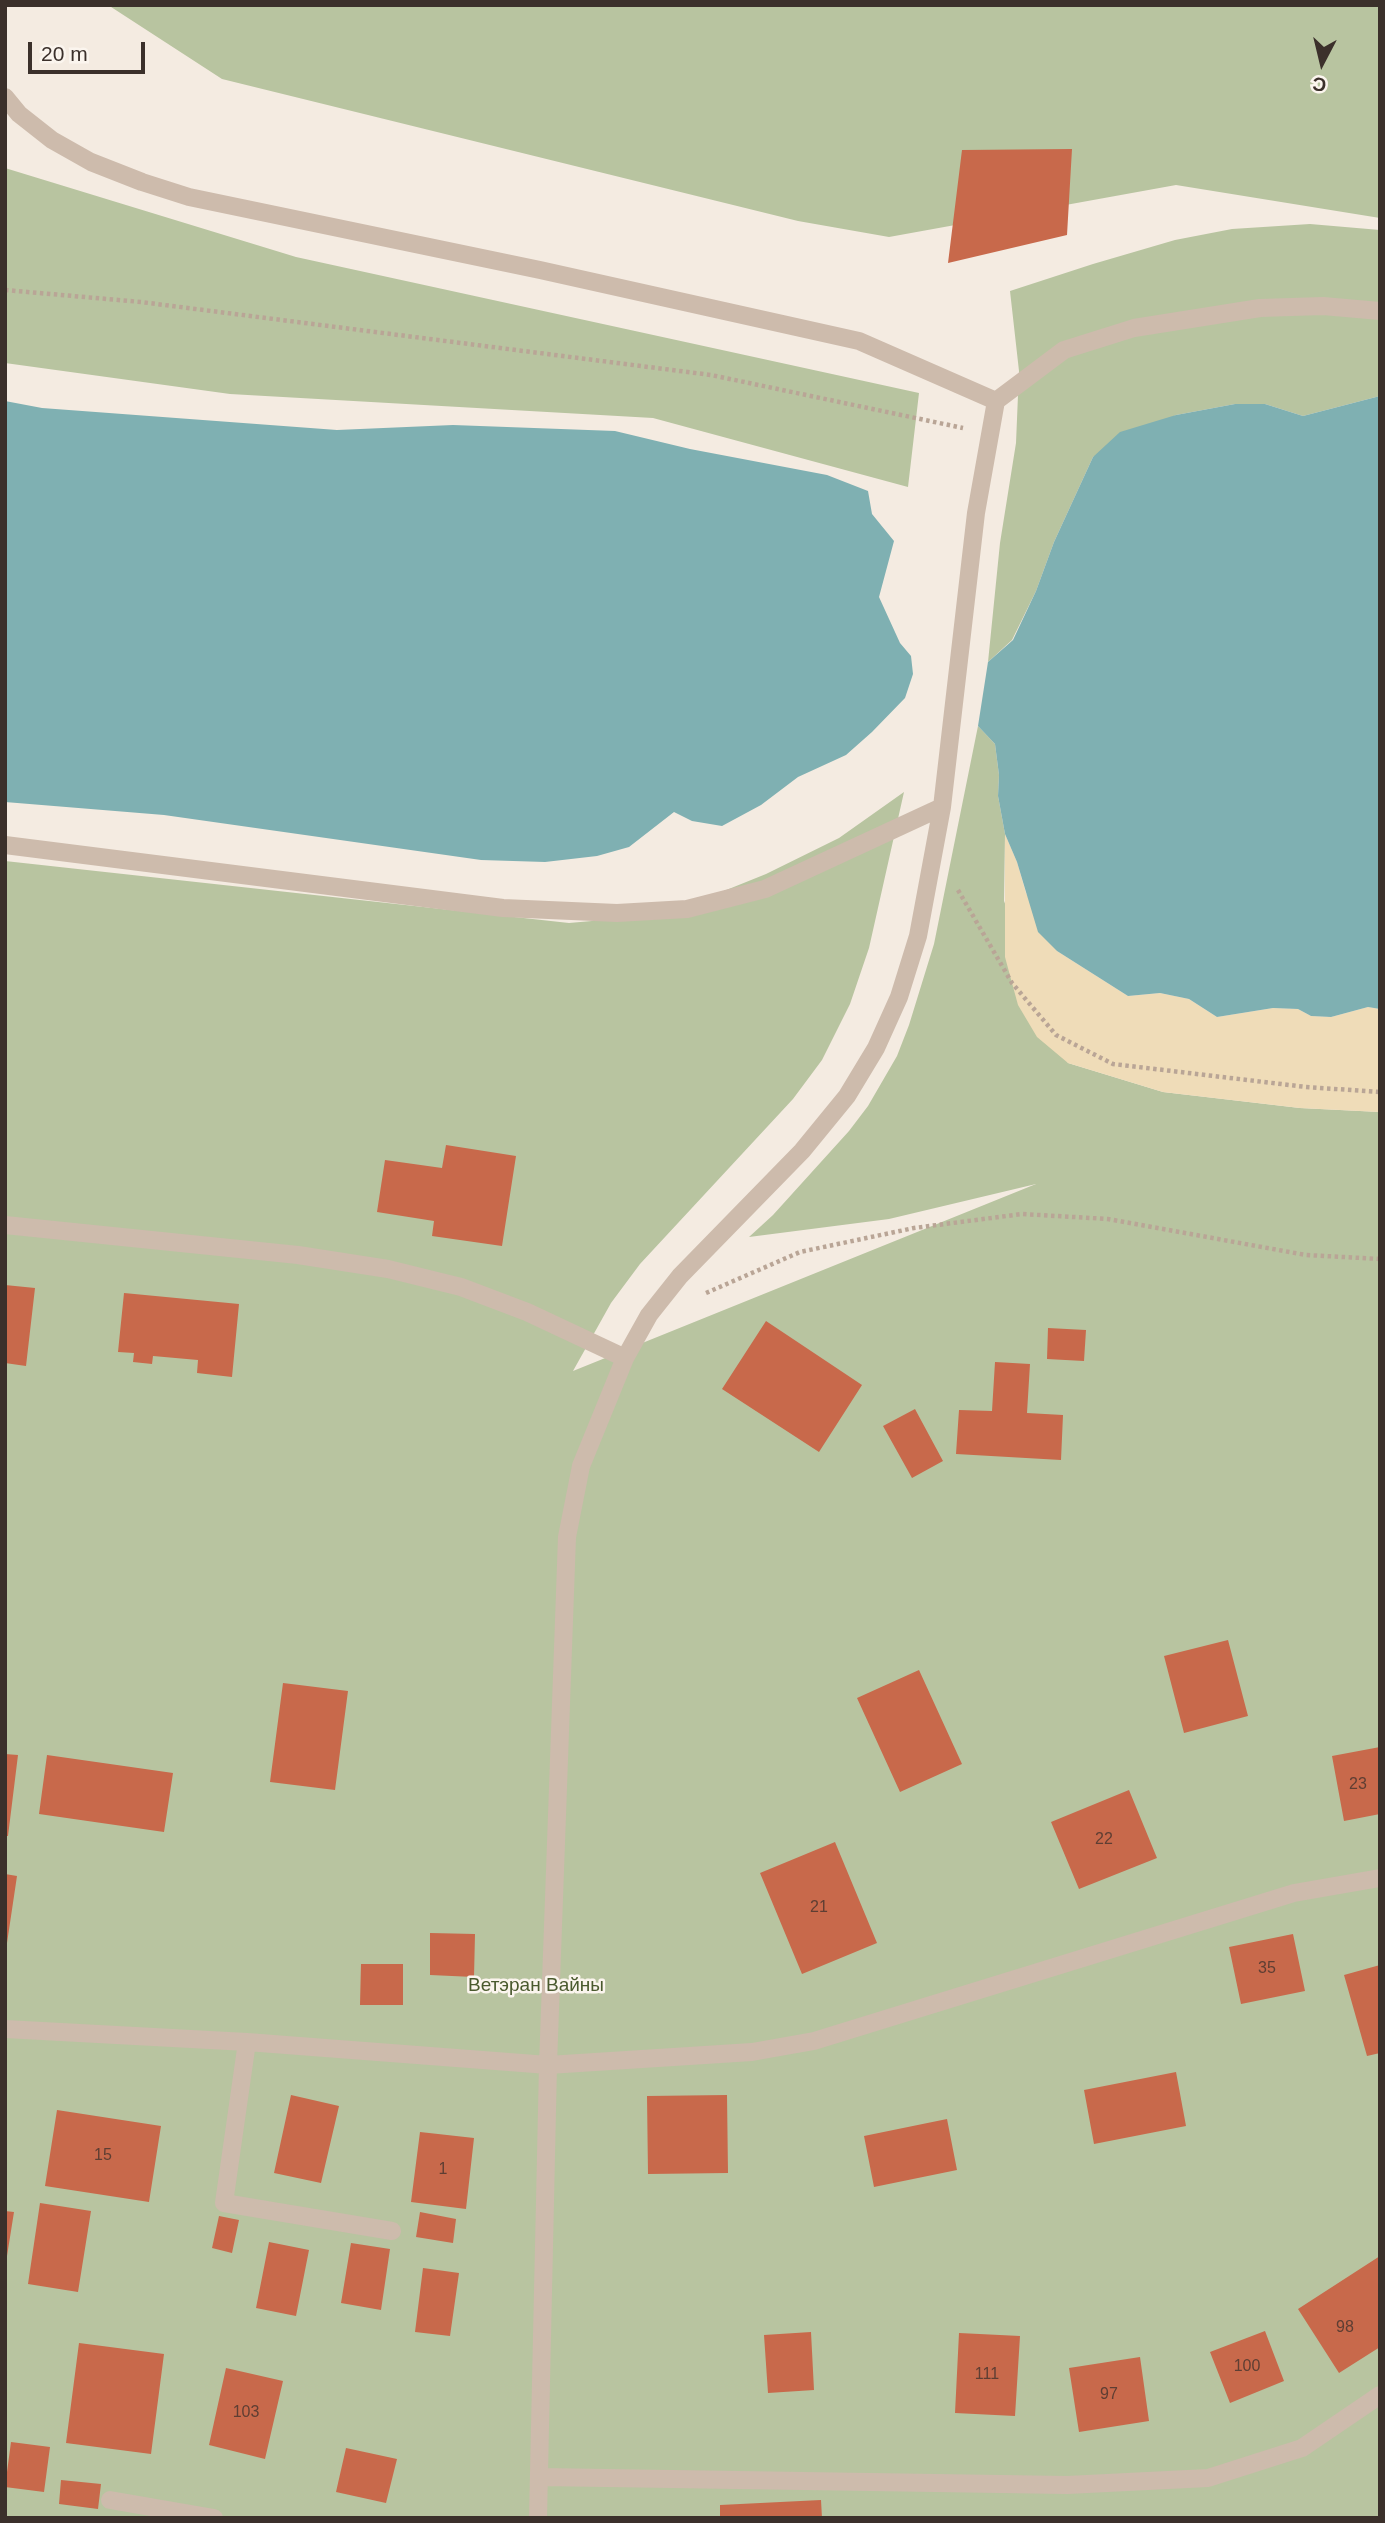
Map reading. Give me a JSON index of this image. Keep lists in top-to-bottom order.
{
  "parks": ["Ветэран Вайны"],
  "house_numbers": [
    "23",
    "22",
    "21",
    "35",
    "15",
    "1",
    "98",
    "100",
    "111",
    "97",
    "103"
  ],
  "scale_bar": "20 m",
  "north": "bottom"
}
